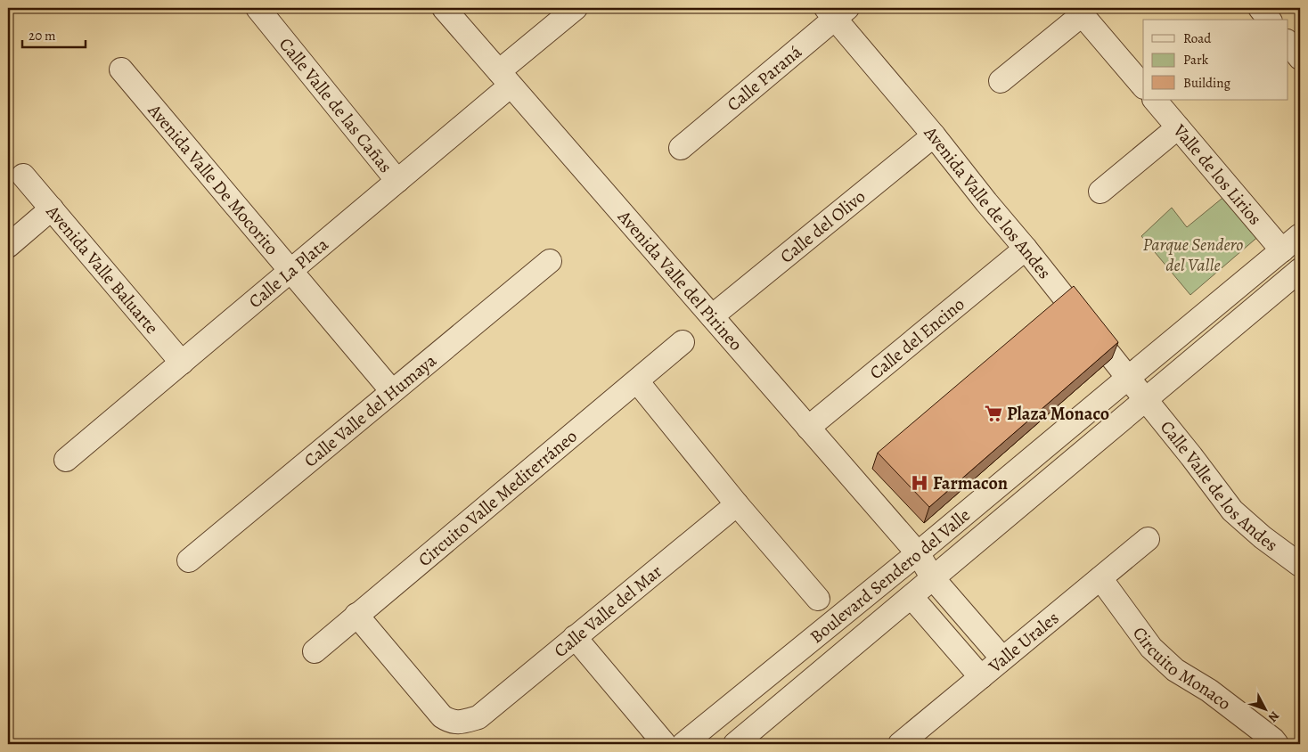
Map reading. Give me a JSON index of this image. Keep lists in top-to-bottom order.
{
  "streets": {
    "street": [
      "Calle Paraná",
      "Calle Valle de las Cañas",
      "Valle de los Lirios",
      "Avenida Valle De Mocorito",
      "Avenida Valle de los Andes",
      "Calle del Olivo",
      "Avenida Valle Baluarte",
      "Calle La Plata",
      "Avenida Valle del Pirineo",
      "Calle del Encino",
      "Calle Valle del Humaya",
      "Calle Valle de los Andes",
      "Circuito Valle Mediterráneo",
      "Boulevard Sendero del Valle",
      "Calle Valle del Mar",
      "Valle Urales",
      "Circuito Monaco"
    ]
  },
  "crossings": [
    ["Calle Paraná", "Avenida Valle de los Andes"],
    ["Calle Valle de las Cañas", "Calle La Plata"],
    ["Valle de los Lirios", "Boulevard Sendero del Valle"],
    ["Avenida Valle De Mocorito", "Calle La Plata"],
    ["Avenida Valle De Mocorito", "Calle Valle del Humaya"],
    ["Avenida Valle de los Andes", "Calle del Olivo"],
    ["Avenida Valle de los Andes", "Calle del Encino"],
    ["Avenida Valle de los Andes", "Calle Valle de los Andes"],
    ["Avenida Valle de los Andes", "Boulevard Sendero del Valle"],
    ["Calle del Olivo", "Avenida Valle del Pirineo"],
    ["Avenida Valle Baluarte", "Calle La Plata"],
    ["Calle La Plata", "Avenida Valle del Pirineo"],
    ["Avenida Valle del Pirineo", "Calle del Encino"],
    ["Avenida Valle del Pirineo", "Boulevard Sendero del Valle"],
    ["Calle Valle de los Andes", "Boulevard Sendero del Valle"],
    ["Circuito Valle Mediterráneo", "Calle Valle del Mar"],
    ["Valle Urales", "Circuito Monaco"]
  ],
  "parks": ["Parque Sendero del Valle"],
  "places": {
    "supermarket": ["Plaza Monaco"],
    "hospital": ["Farmacon"]
  },
  "legend": ["Road", "Park", "Building"],
  "scale_bar": "20 m",
  "north": "bottom right"
}
